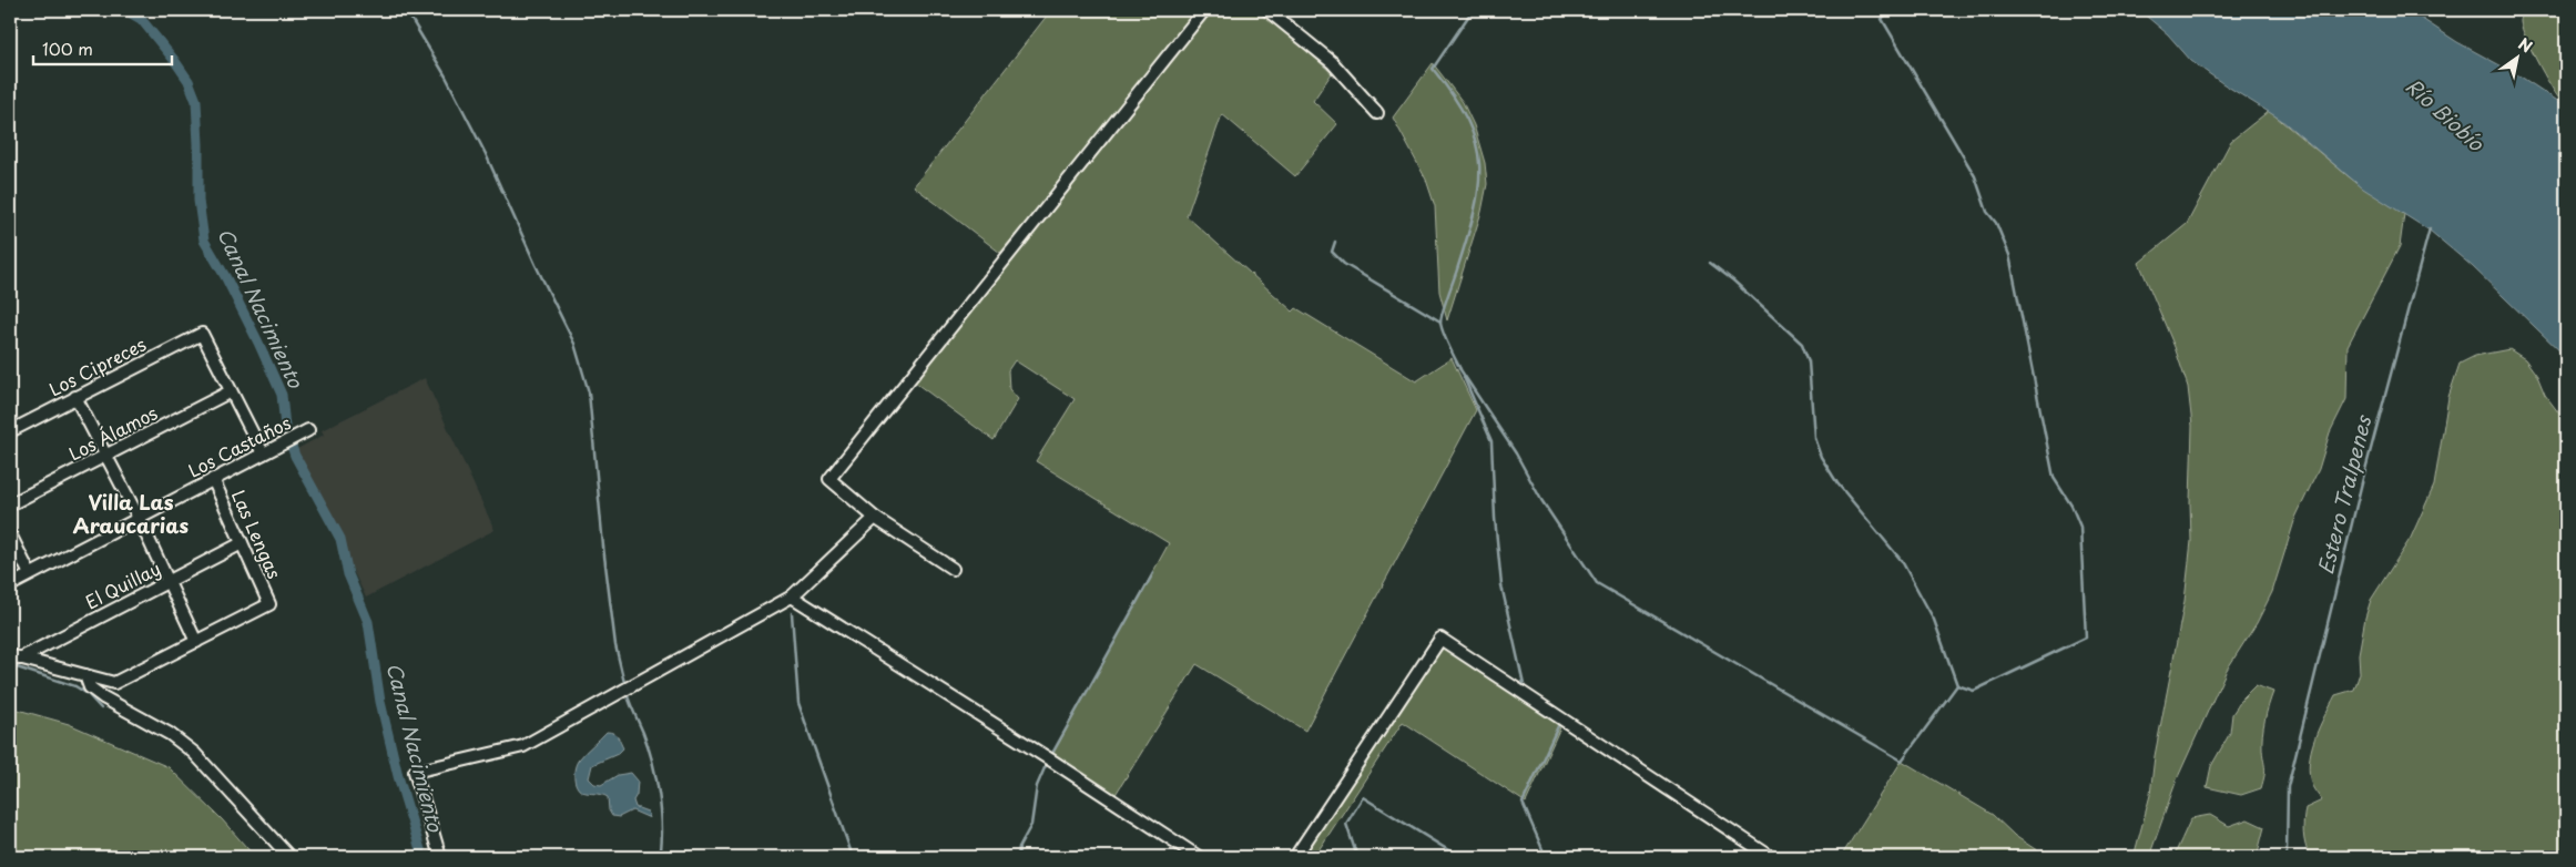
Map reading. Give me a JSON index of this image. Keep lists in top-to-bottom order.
{
  "streets": {
    "street": [
      "Los Cipreces",
      "Los Álamos",
      "Los Castaños",
      "Las Lengas",
      "El Quillay"
    ]
  },
  "crossings": [
    ["Los Cipreces", "Los Álamos"],
    ["Los Castaños", "Las Lengas"],
    ["Las Lengas", "El Quillay"]
  ],
  "districts": ["Villa Las Araucarias"],
  "water": ["Río Biobío", "Canal Nacimiento", "Estero Tralpenes"],
  "scale_bar": "100 m",
  "north": "top right"
}
